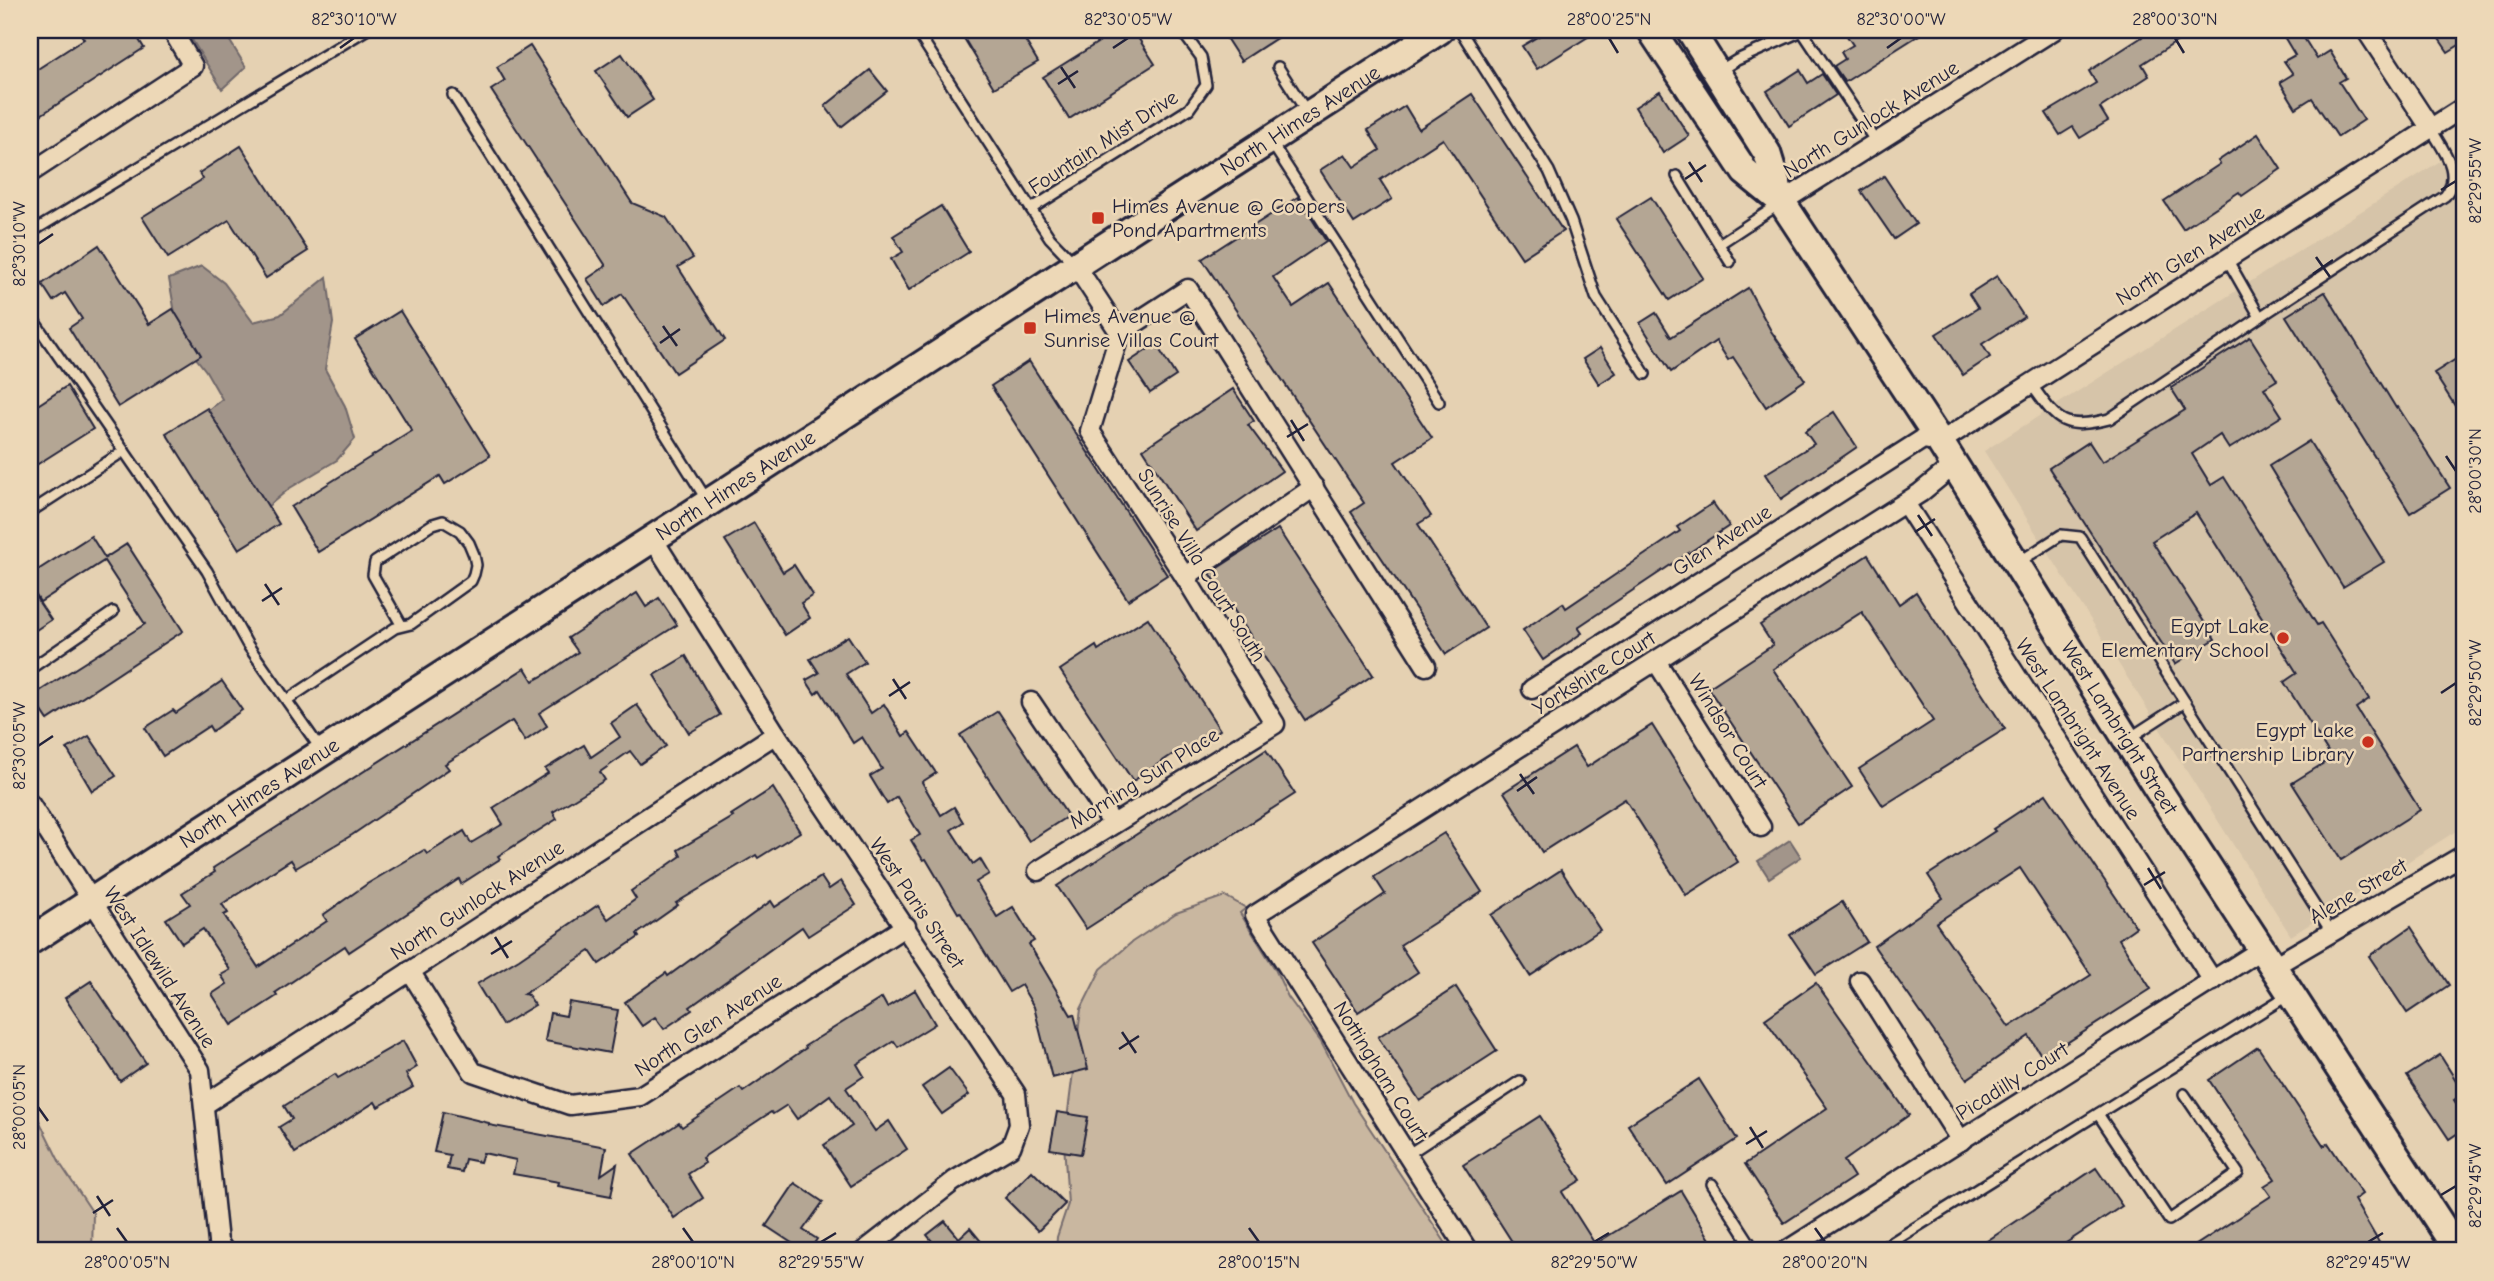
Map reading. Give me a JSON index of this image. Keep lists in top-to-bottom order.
{
  "streets": {
    "street": [
      "North Gunlock Avenue",
      "North Himes Avenue",
      "North Glen Avenue",
      "Glen Avenue",
      "Sunrise Villa Court South",
      "Yorkshire Court",
      "West Lambright Street",
      "West Lambright Avenue",
      "Windsor Court",
      "Morning Sun Place",
      "Alene Street",
      "West Paris Street",
      "West Idlewild Avenue",
      "Nottingham Court",
      "Picadilly Court"
    ],
    "lane": ["Fountain Mist Drive"]
  },
  "crossings": [
    ["North Gunlock Avenue", "North Glen Avenue"],
    ["North Gunlock Avenue", "West Lambright Street"],
    ["North Gunlock Avenue", "West Paris Street"],
    ["North Gunlock Avenue", "West Idlewild Avenue"],
    ["North Himes Avenue", "West Paris Street"],
    ["North Himes Avenue", "West Idlewild Avenue"],
    ["North Glen Avenue", "Glen Avenue"],
    ["North Glen Avenue", "West Lambright Street"],
    ["North Glen Avenue", "West Paris Street"],
    ["Glen Avenue", "West Lambright Street"],
    ["Sunrise Villa Court South", "Morning Sun Place"],
    ["Yorkshire Court", "West Lambright Street"],
    ["Yorkshire Court", "West Lambright Avenue"],
    ["Yorkshire Court", "Windsor Court"],
    ["Yorkshire Court", "Nottingham Court"],
    ["West Lambright Street", "Alene Street"],
    ["West Lambright Street", "Picadilly Court"],
    ["West Lambright Avenue", "Picadilly Court"],
    ["Alene Street", "Picadilly Court"]
  ],
  "places": {
    "transit": ["Himes Avenue @ Coopers Pond Apartments", "Himes Avenue @ Sunrise Villas Court"],
    "other": ["Egypt Lake Elementary School", "Egypt Lake Partnership Library"]
  },
  "coordinates": [
    "82°30'10\"W",
    "82°30'05\"W",
    "28°00'25\"N",
    "82°30'00\"W",
    "28°00'30\"N",
    "82°29'55\"W",
    "82°29'50\"W",
    "28°00'05\"N",
    "82°29'45\"W",
    "28°00'10\"N",
    "28°00'15\"N",
    "28°00'20\"N"
  ]
}
